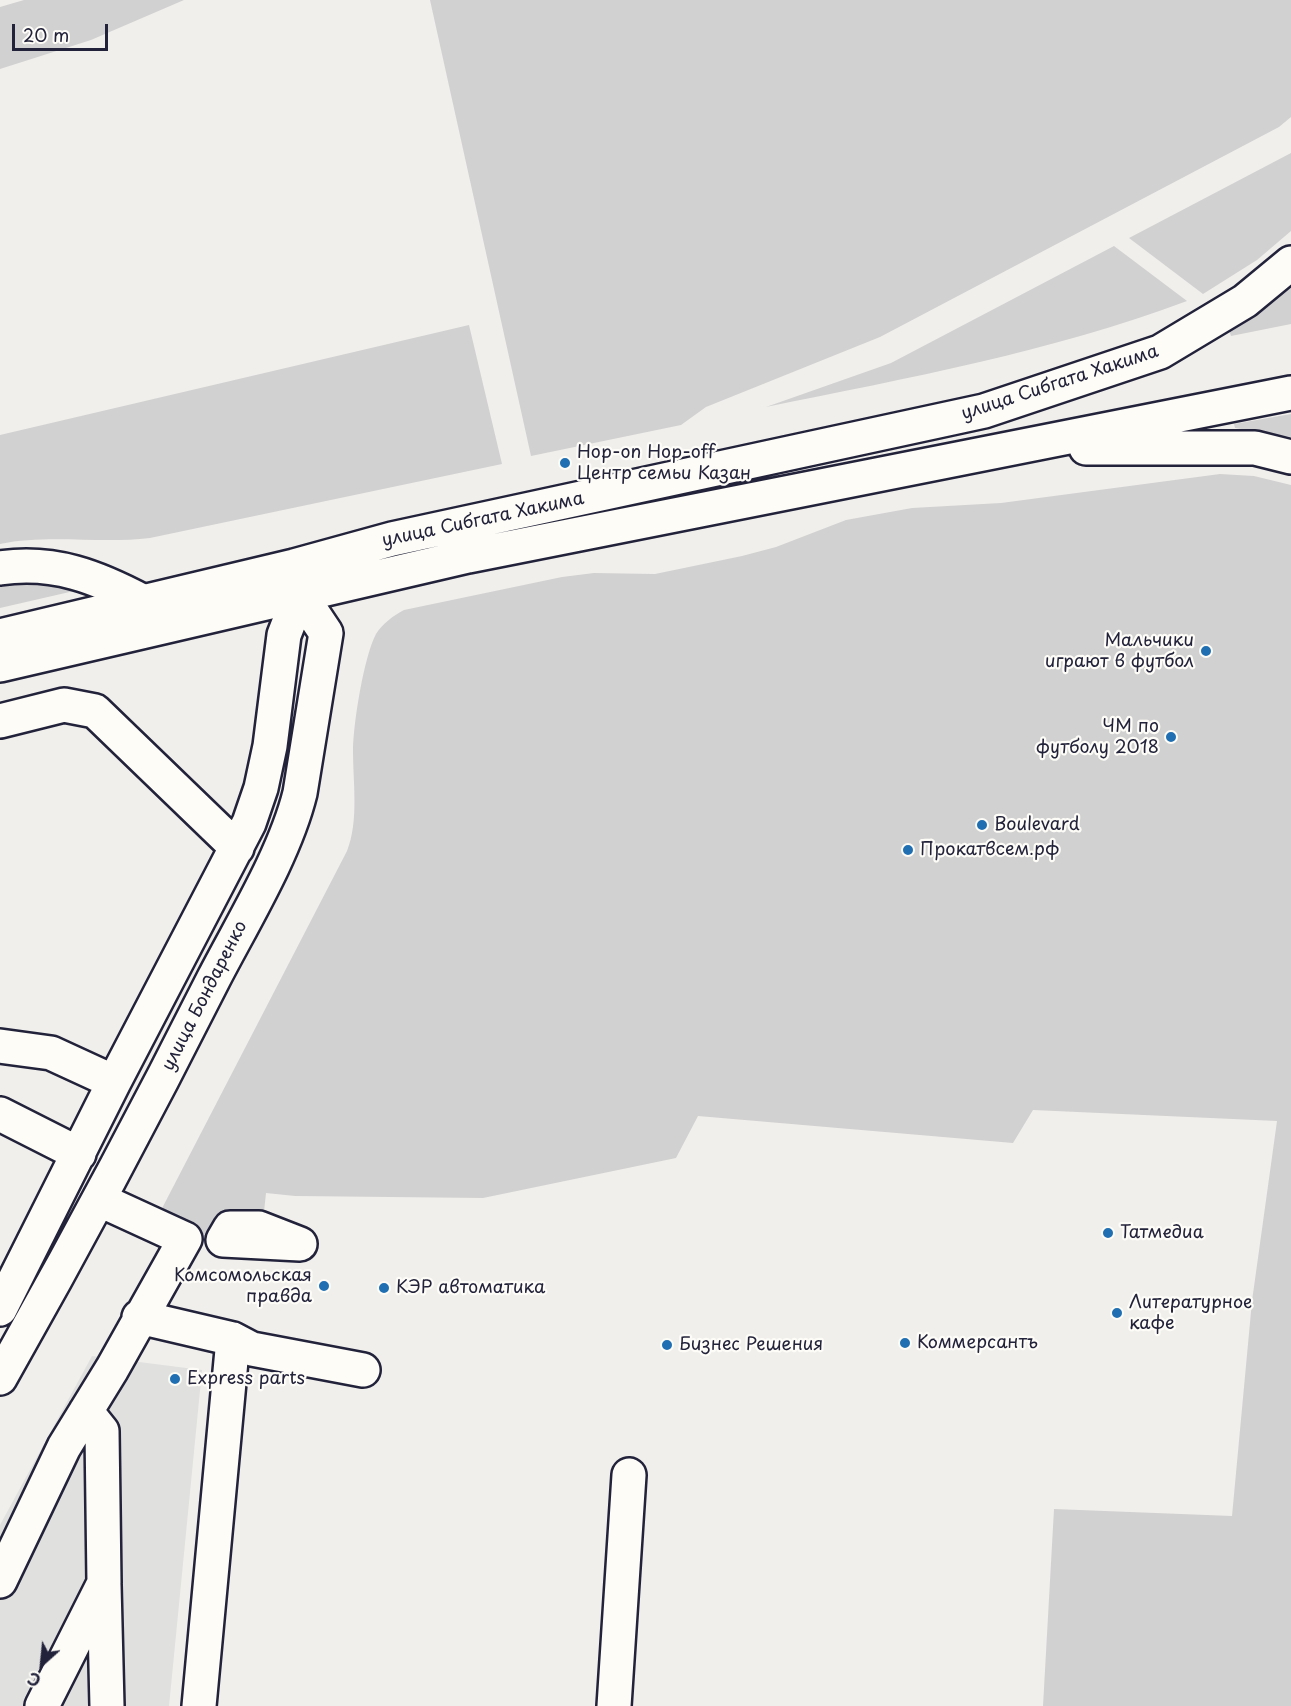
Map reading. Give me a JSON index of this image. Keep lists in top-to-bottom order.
{
  "streets": {
    "main road": ["улица Сибгата Хакима", "улица Бондаренко"]
  },
  "crossings": [
    ["улица Сибгата Хакима", "улица Бондаренко"]
  ],
  "places": [
    "Hop-on Hop-off Центр семьи Казан",
    "Мальчики играют в футбол",
    "ЧМ по футболу 2018",
    "Boulevard",
    "Прокатвсем.рф",
    "Татмедиа",
    "Комсомольская правда",
    "КЭР автоматика",
    "Литературное кафе",
    "Коммерсантъ",
    "Бизнес Решения",
    "Express parts"
  ],
  "scale_bar": "20 m",
  "north": "bottom left"
}
